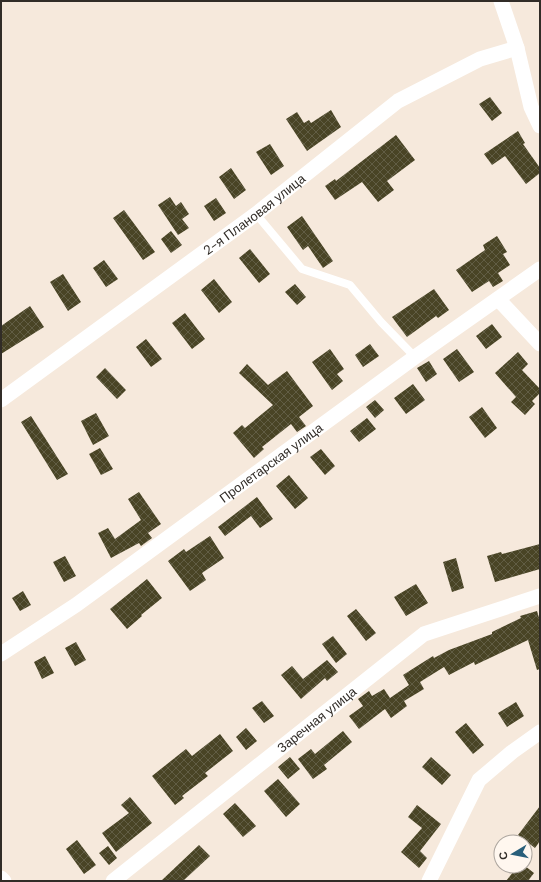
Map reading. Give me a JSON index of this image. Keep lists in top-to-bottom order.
{
  "streets": {
    "street": ["2-я Плановая улица", "Пролетарская улица", "Заречная улица"]
  },
  "north": "left"
}
